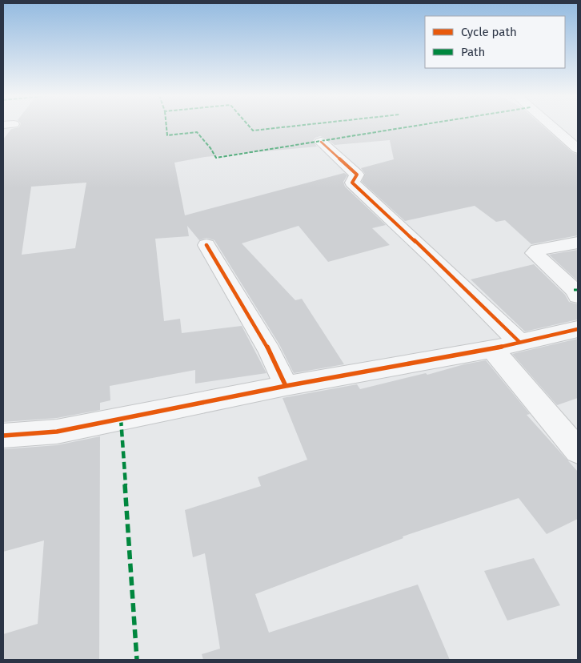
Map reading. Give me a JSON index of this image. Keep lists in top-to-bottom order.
{
  "legend": ["Cycle path", "Path"]
}
